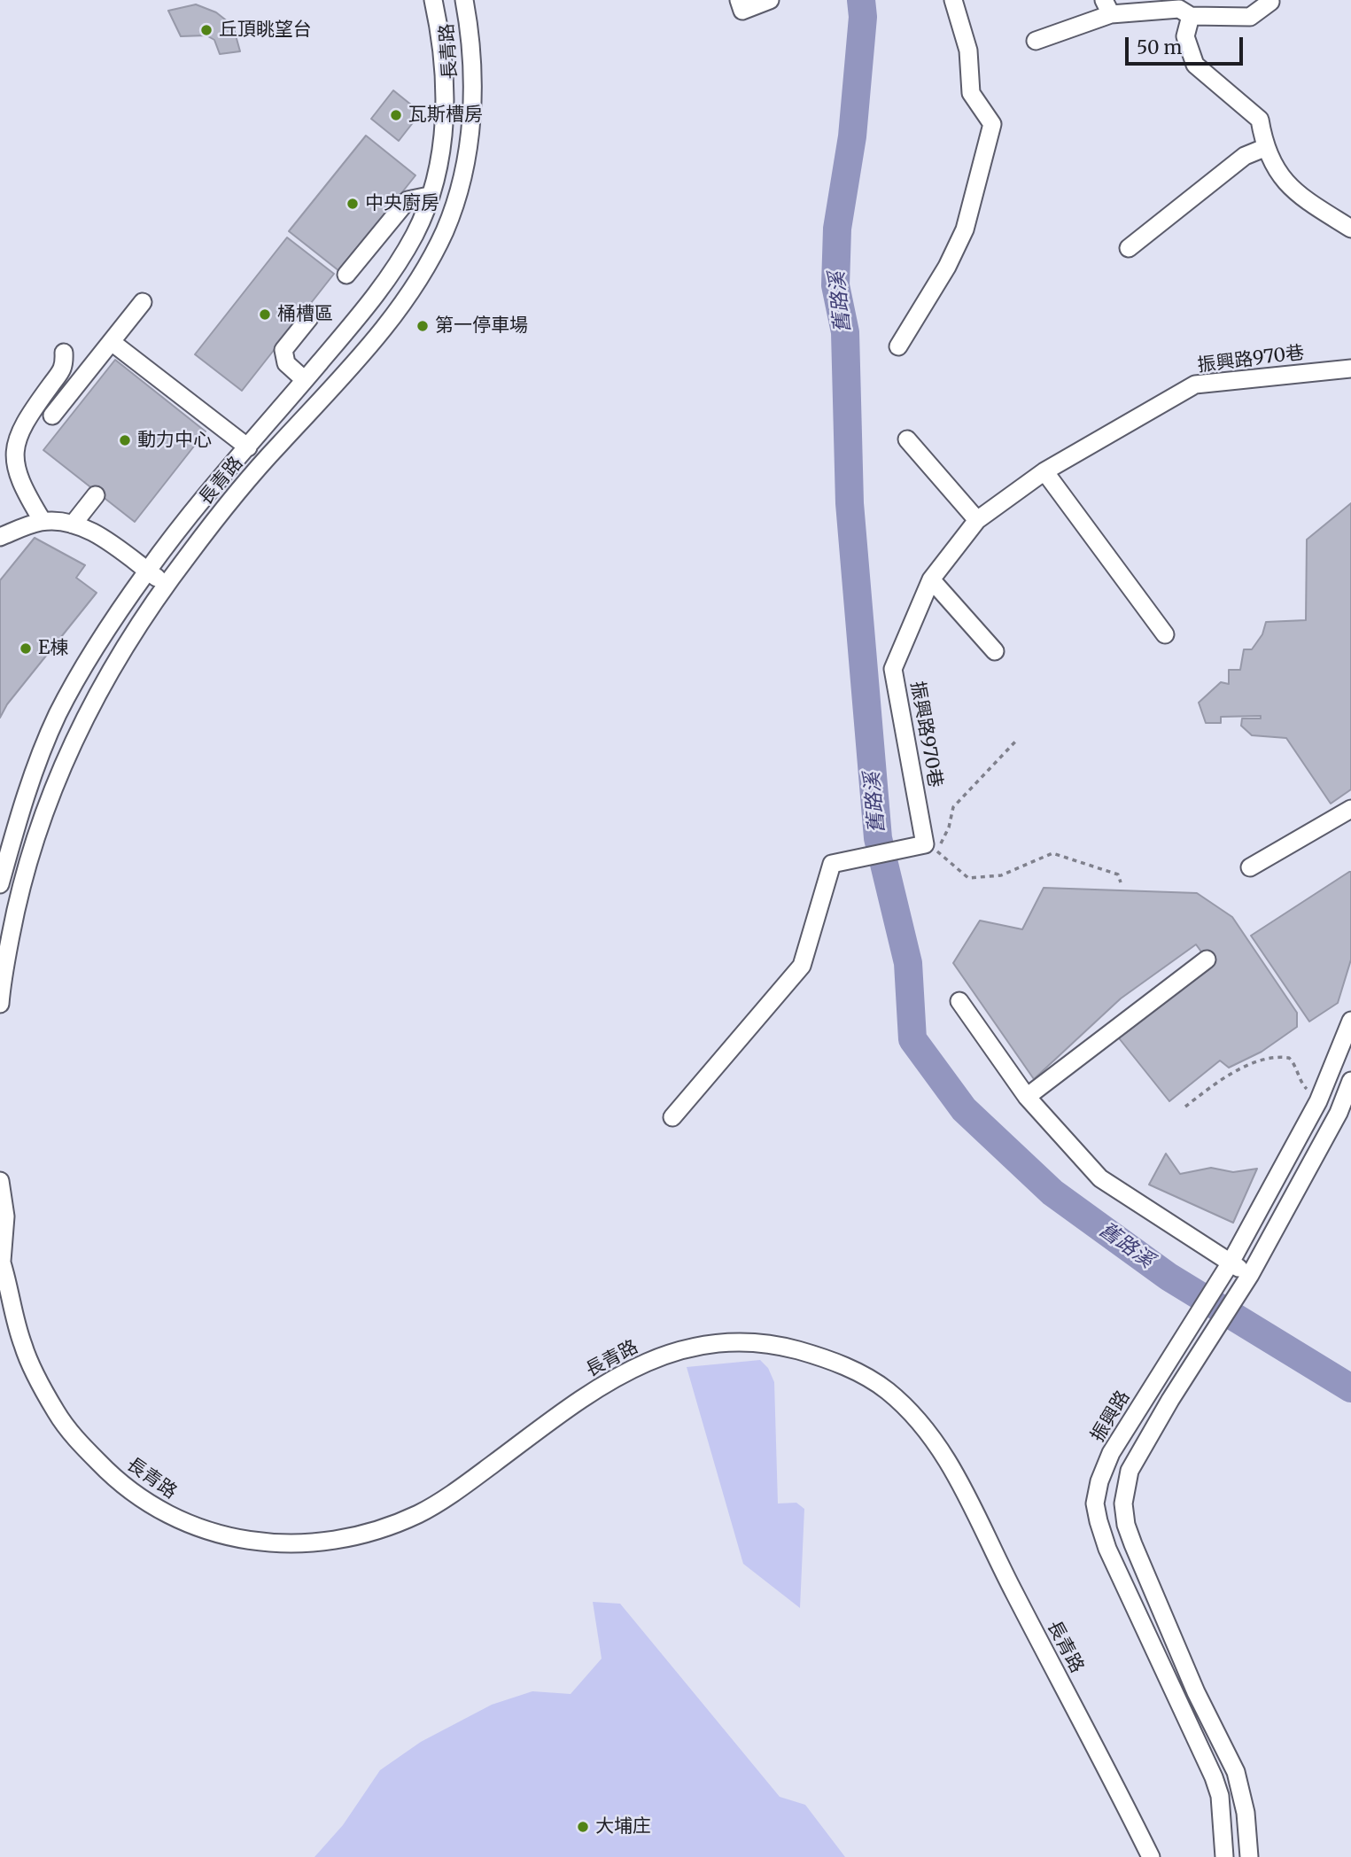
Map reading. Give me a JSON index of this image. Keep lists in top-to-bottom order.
{
  "streets": {
    "street": ["長青路", "振興路970巷", "振興路"]
  },
  "water": ["舊路溪"],
  "places": [
    "丘頂眺望台",
    "瓦斯槽房",
    "中央廚房",
    "桶槽區",
    "第一停車場",
    "動力中心",
    "E棟",
    "大埔庄"
  ],
  "scale_bar": "50 m"
}
